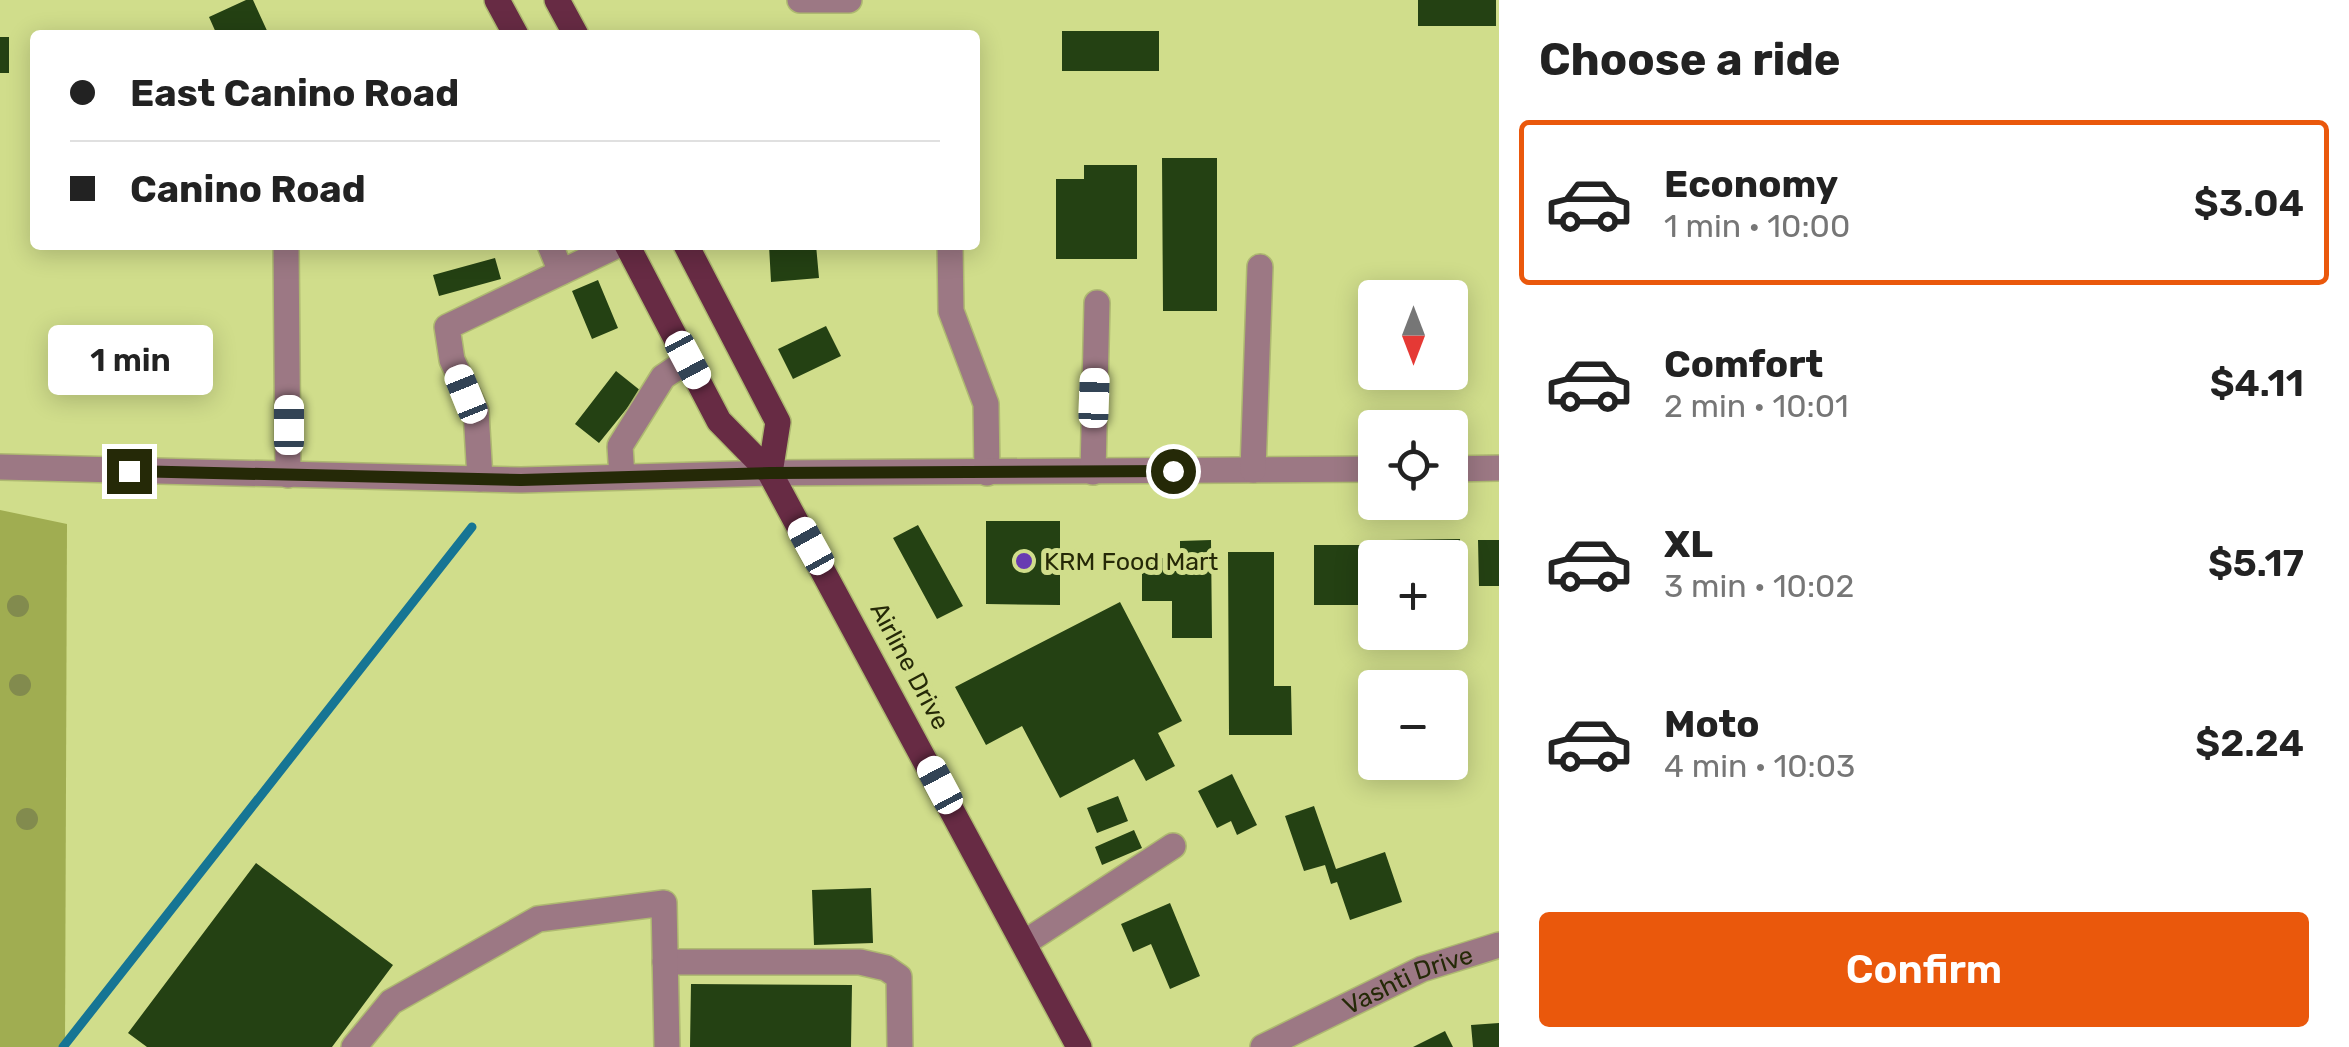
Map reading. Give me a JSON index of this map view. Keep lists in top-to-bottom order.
{
  "streets": {
    "main road": ["Airline Drive"],
    "street": ["Vashti Drive"]
  },
  "places": ["KRM Food Mart"],
  "north": "bottom",
  "page": {
    "heading": "Choose a ride",
    "banner": ["East Canino Road", "Canino Road"],
    "list": [
      {
        "name": "Economy",
        "note": "1 min · 10:00",
        "value": "$3.04"
      },
      {
        "name": "Comfort",
        "note": "2 min · 10:01",
        "value": "$4.11"
      },
      {
        "name": "XL",
        "note": "3 min · 10:02",
        "value": "$5.17"
      },
      {
        "name": "Moto",
        "note": "4 min · 10:03",
        "value": "$2.24"
      }
    ],
    "map_buttons": ["+", "−"],
    "bubble": "1 min",
    "buttons": "Confirm"
  }
}
